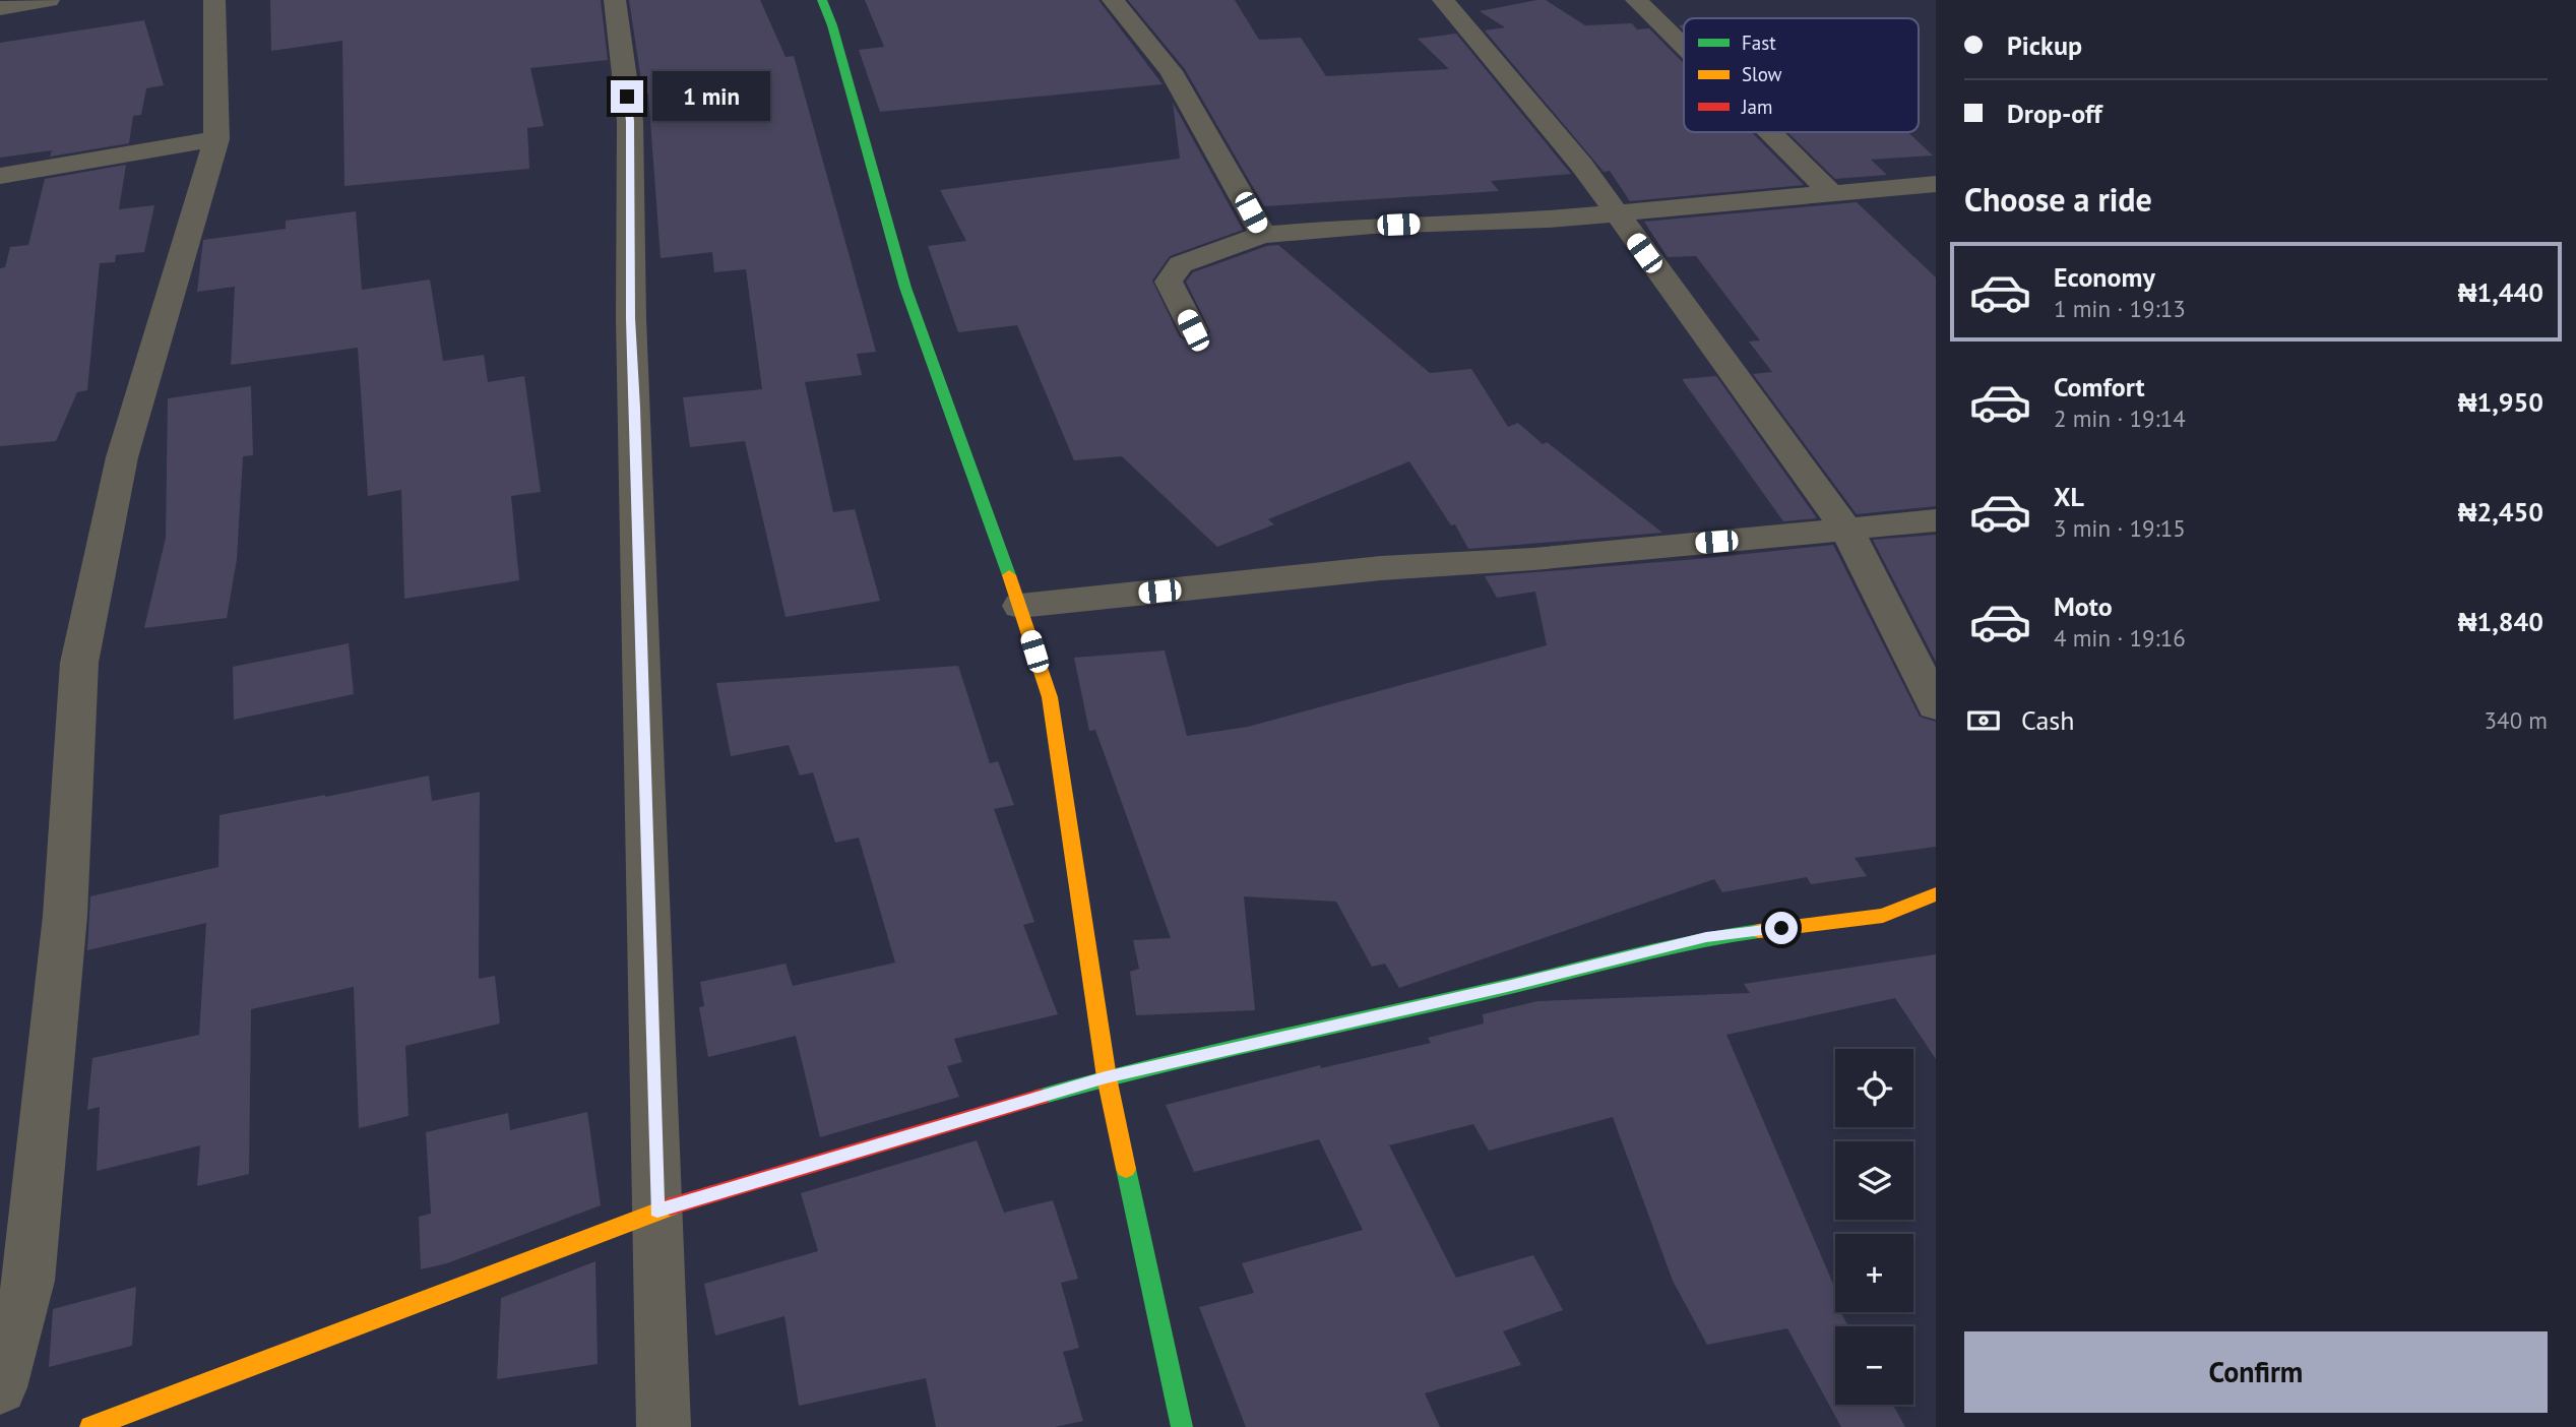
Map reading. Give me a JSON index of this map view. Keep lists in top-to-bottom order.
{
  "legend": ["Fast", "Slow", "Jam"],
  "page": {
    "banner": ["Pickup", "Drop-off"],
    "bubble": "1 min",
    "heading": "Choose a ride",
    "list": [
      {
        "name": "Economy",
        "note": "1 min · 19:13",
        "value": "₦1,440"
      },
      {
        "name": "Comfort",
        "note": "2 min · 19:14",
        "value": "₦1,950"
      },
      {
        "name": "XL",
        "note": "3 min · 19:15",
        "value": "₦2,450"
      },
      {
        "name": "Moto",
        "note": "4 min · 19:16",
        "value": "₦1,840"
      }
    ],
    "pay": ["Cash", "340 m"],
    "map_buttons": ["+", "−"],
    "buttons": "Confirm"
  }
}
